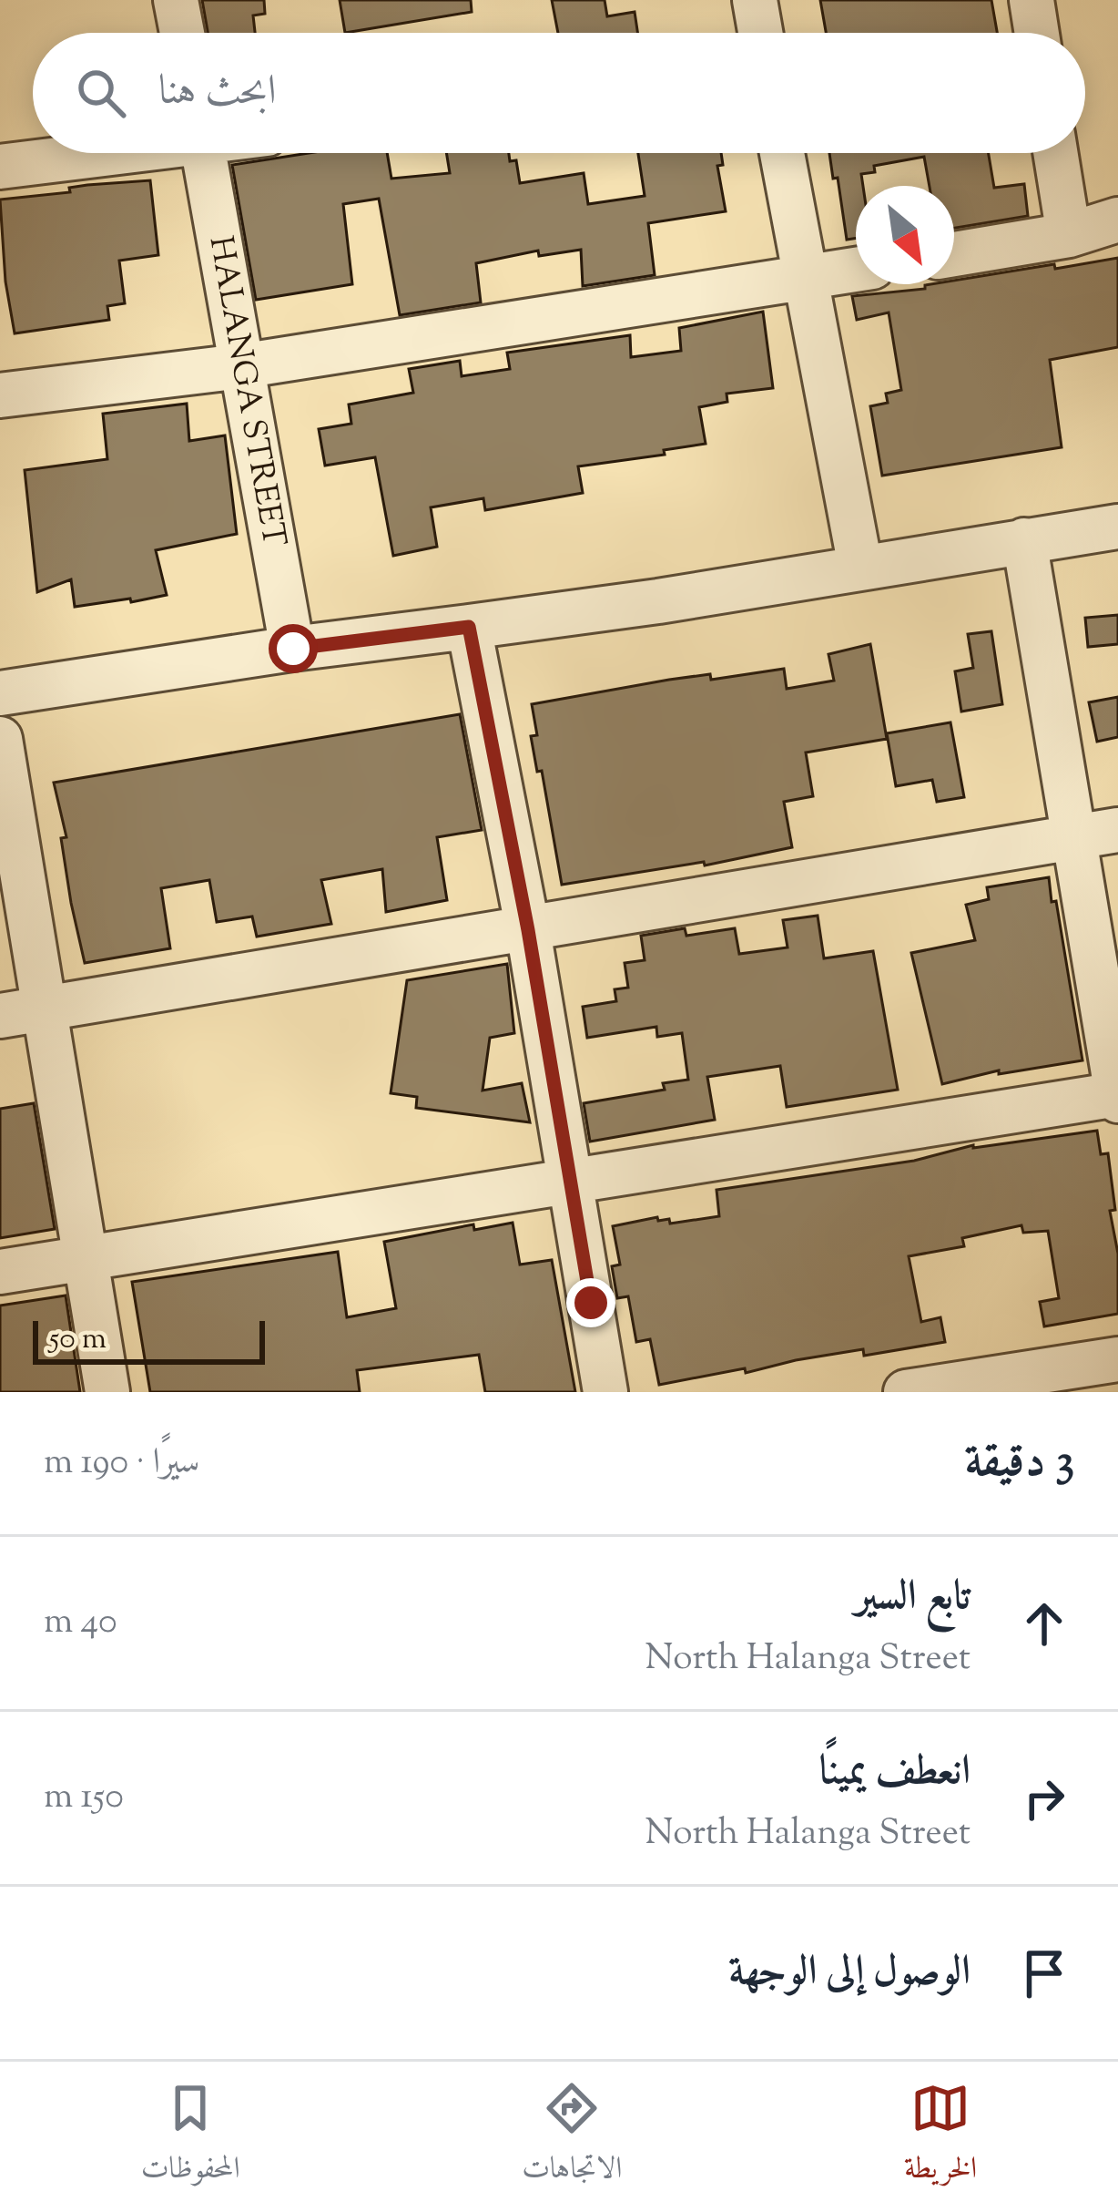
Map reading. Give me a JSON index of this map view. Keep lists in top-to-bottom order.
{
  "streets": {
    "street": ["HALANGA STREET"]
  },
  "scale_bar": "50 m",
  "north": "bottom right",
  "page": {
    "search": "ابحث هنا",
    "scale": "50 m",
    "heading": ["3 دقيقة", "سيرًا · 190 m"],
    "list": [
      ["تابع السير", "North Halanga Street", "40 m"],
      ["انعطف يمينًا", "North Halanga Street", "150 m"],
      "الوصول إلى الوجهة"
    ],
    "nav": ["الخريطة", "الاتجاهات", "المحفوظات"]
  }
}
